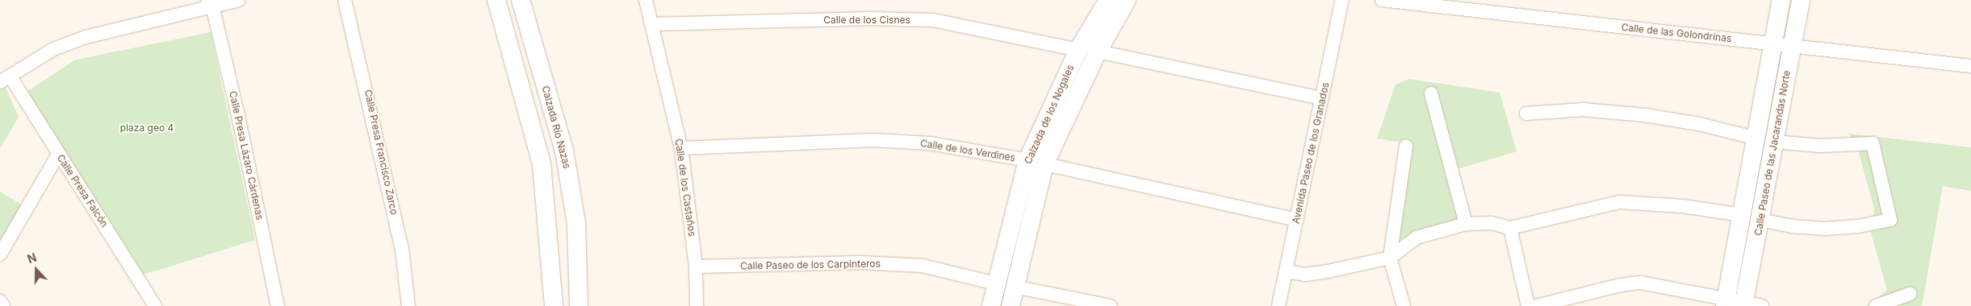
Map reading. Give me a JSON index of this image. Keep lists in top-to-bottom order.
{
  "streets": {
    "street": [
      "Calle de los Cisnes",
      "Calle de las Golondrinas",
      "Calzada de los Nogales",
      "Calzada Río Nazas",
      "Calle de los Verdines",
      "Calle Presa Francisco Zarco",
      "Avenida Paseo de los Granados",
      "Calle Paseo de las Jacarandas Norte",
      "Calle Presa Lázaro Cárdenas",
      "Calle de los Castaños",
      "Calle Presa Falcón",
      "Calle Paseo de los Carpinteros"
    ]
  },
  "crossings": [
    ["Calle de los Cisnes", "Calzada de los Nogales"],
    ["Calle de los Cisnes", "Calle de los Castaños"],
    ["Calle de las Golondrinas", "Calle Paseo de las Jacarandas Norte"],
    ["Calzada de los Nogales", "Calle de los Verdines"],
    ["Calzada de los Nogales", "Calle Paseo de los Carpinteros"],
    ["Calle de los Verdines", "Avenida Paseo de los Granados"],
    ["Calle de los Verdines", "Calle de los Castaños"],
    ["Calle de los Castaños", "Calle Paseo de los Carpinteros"]
  ],
  "parks": ["plaza geo 4"],
  "north": "top"
}
